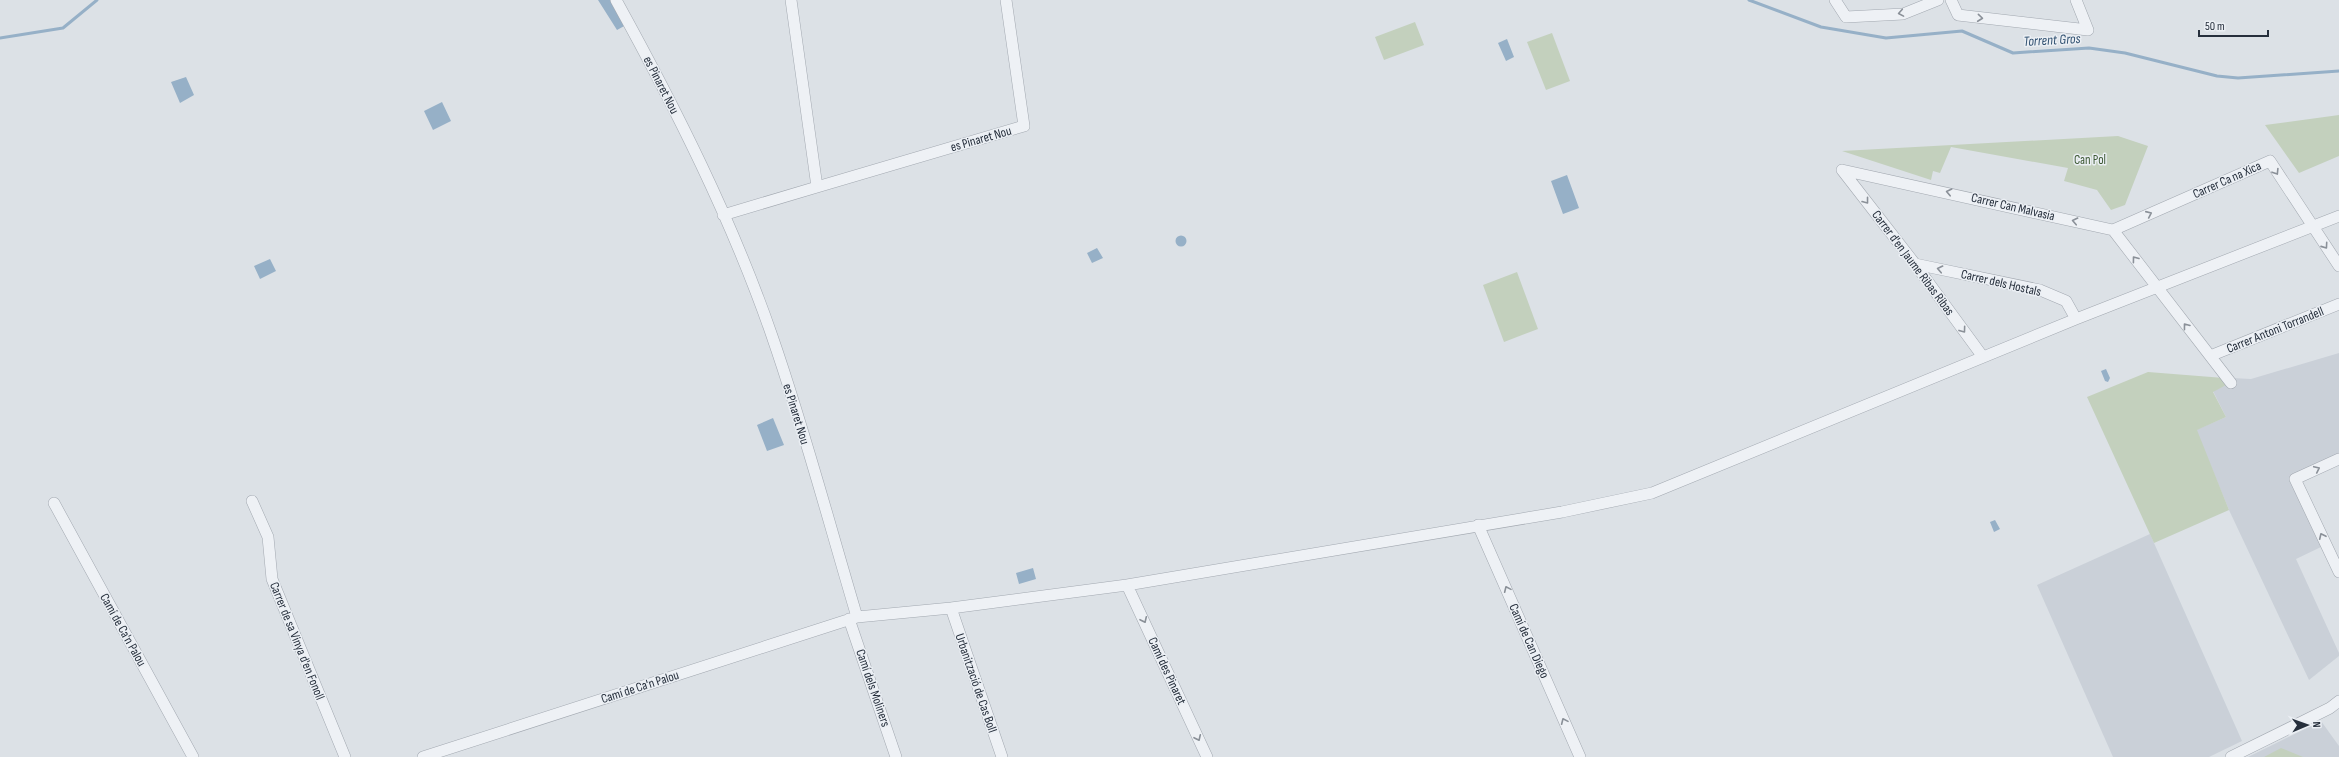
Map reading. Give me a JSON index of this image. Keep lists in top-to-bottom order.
{
  "streets": {
    "street": [
      "es Pinaret Nou",
      "Carrer Ca na Xica",
      "Carrer Can Malvasia",
      "Carrer d'en Jaume Ribas Ribas",
      "Carrer dels Hostals",
      "Carrer Antoni Torrandell",
      "Camí de Ca'n Palou",
      "Carrer de sa Vinya d'en Fonoll",
      "Camí de Can Diego",
      "Camí des Pinaret",
      "Urbanització de Cas Boll",
      "Camí dels Moliners"
    ]
  },
  "crossings": [
    ["es Pinaret Nou", "Camí de Ca'n Palou"],
    ["es Pinaret Nou", "Camí dels Moliners"],
    ["Carrer Ca na Xica", "Carrer Can Malvasia"],
    ["Carrer Ca na Xica", "Camí de Ca'n Palou"],
    ["Carrer Can Malvasia", "Carrer d'en Jaume Ribas Ribas"],
    ["Carrer d'en Jaume Ribas Ribas", "Carrer dels Hostals"],
    ["Carrer d'en Jaume Ribas Ribas", "Camí de Ca'n Palou"],
    ["Carrer dels Hostals", "Camí de Ca'n Palou"],
    ["Camí de Ca'n Palou", "Camí de Can Diego"],
    ["Camí de Ca'n Palou", "Camí des Pinaret"],
    ["Camí de Ca'n Palou", "Urbanització de Cas Boll"],
    ["Camí de Ca'n Palou", "Camí dels Moliners"]
  ],
  "one_way": [
    "Carrer Can Malvasia",
    "Carrer d'en Jaume Ribas Ribas",
    "Carrer dels Hostals",
    "Camí de Can Diego",
    "Camí des Pinaret"
  ],
  "water": ["Torrent Gros"],
  "parks": ["Can Pol"],
  "scale_bar": "50 m",
  "north": "right"
}
